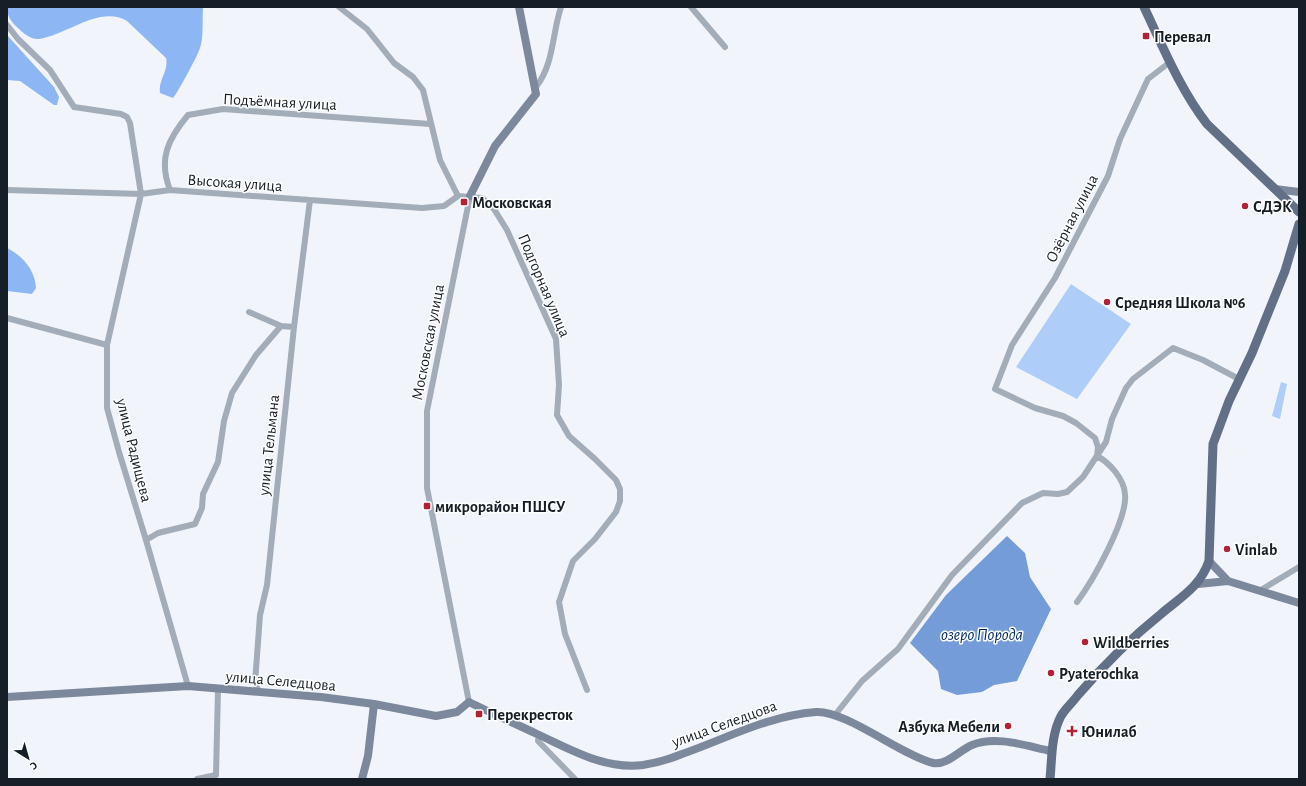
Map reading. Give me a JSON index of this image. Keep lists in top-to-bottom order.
{
  "streets": {
    "street": [
      "Подъёмная улица",
      "Высокая улица",
      "Озёрная улица",
      "Подгорная улица",
      "Московская улица",
      "улица Тельмана",
      "улица Радищева",
      "улица Селедцова"
    ]
  },
  "crossings": [
    ["Подъёмная улица", "Высокая улица"],
    ["Высокая улица", "улица Тельмана"],
    ["Высокая улица", "улица Радищева"],
    ["Подгорная улица", "Московская улица"],
    ["Московская улица", "улица Селедцова"],
    ["улица Тельмана", "улица Селедцова"],
    ["улица Радищева", "улица Селедцова"]
  ],
  "water": ["озеро Порода"],
  "places": {
    "transit": [
      "Перевал",
      "Московская",
      "микрорайон ПШСУ",
      "Перекресток"
    ],
    "other": [
      "СДЭК",
      "Средняя Школа №6",
      "Vinlab",
      "Wildberries",
      "Pyaterochka",
      "Азбука Мебели"
    ],
    "health": ["Юнилаб"]
  },
  "north": "bottom right"
}
